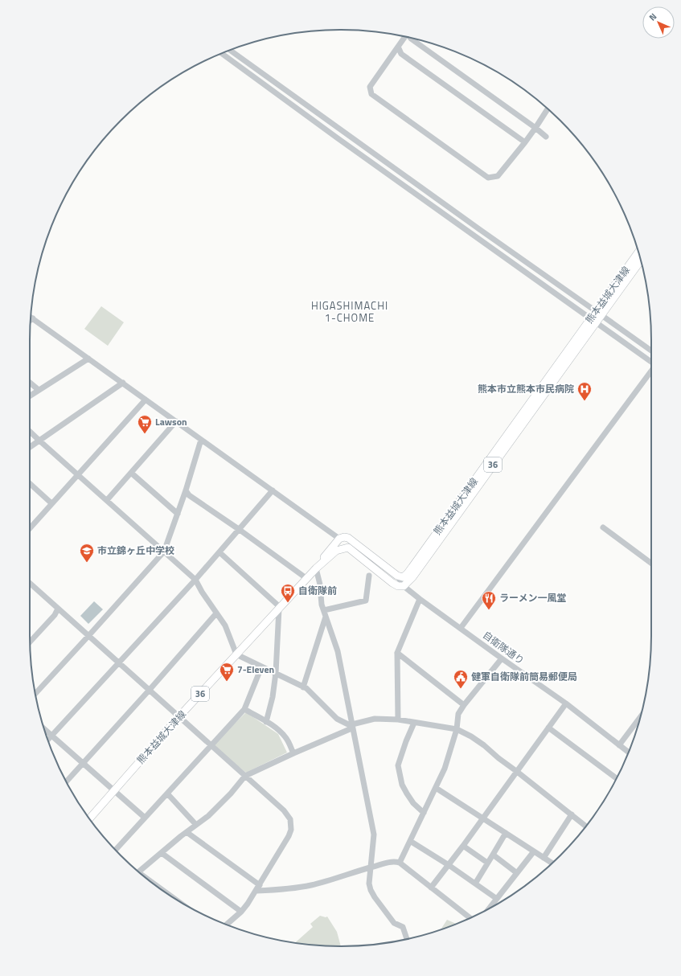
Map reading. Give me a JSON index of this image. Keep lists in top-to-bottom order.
{
  "streets": {
    "main road": ["熊本益城大津線", "36"],
    "street": ["自衛隊通り"]
  },
  "crossings": [
    ["熊本益城大津線", "自衛隊通り"]
  ],
  "districts": ["HIGASHIMACHI 1-CHOME"],
  "places": {
    "hospital": ["熊本市立熊本市民病院"],
    "supermarket": ["Lawson", "7-Eleven"],
    "school or university": ["市立錦ヶ丘中学校"],
    "bus stop": ["自衛隊前"],
    "restaurant": ["ラーメン一風堂"],
    "public building": ["健軍自衛隊前簡易郵便局"]
  },
  "north": "top left"
}
